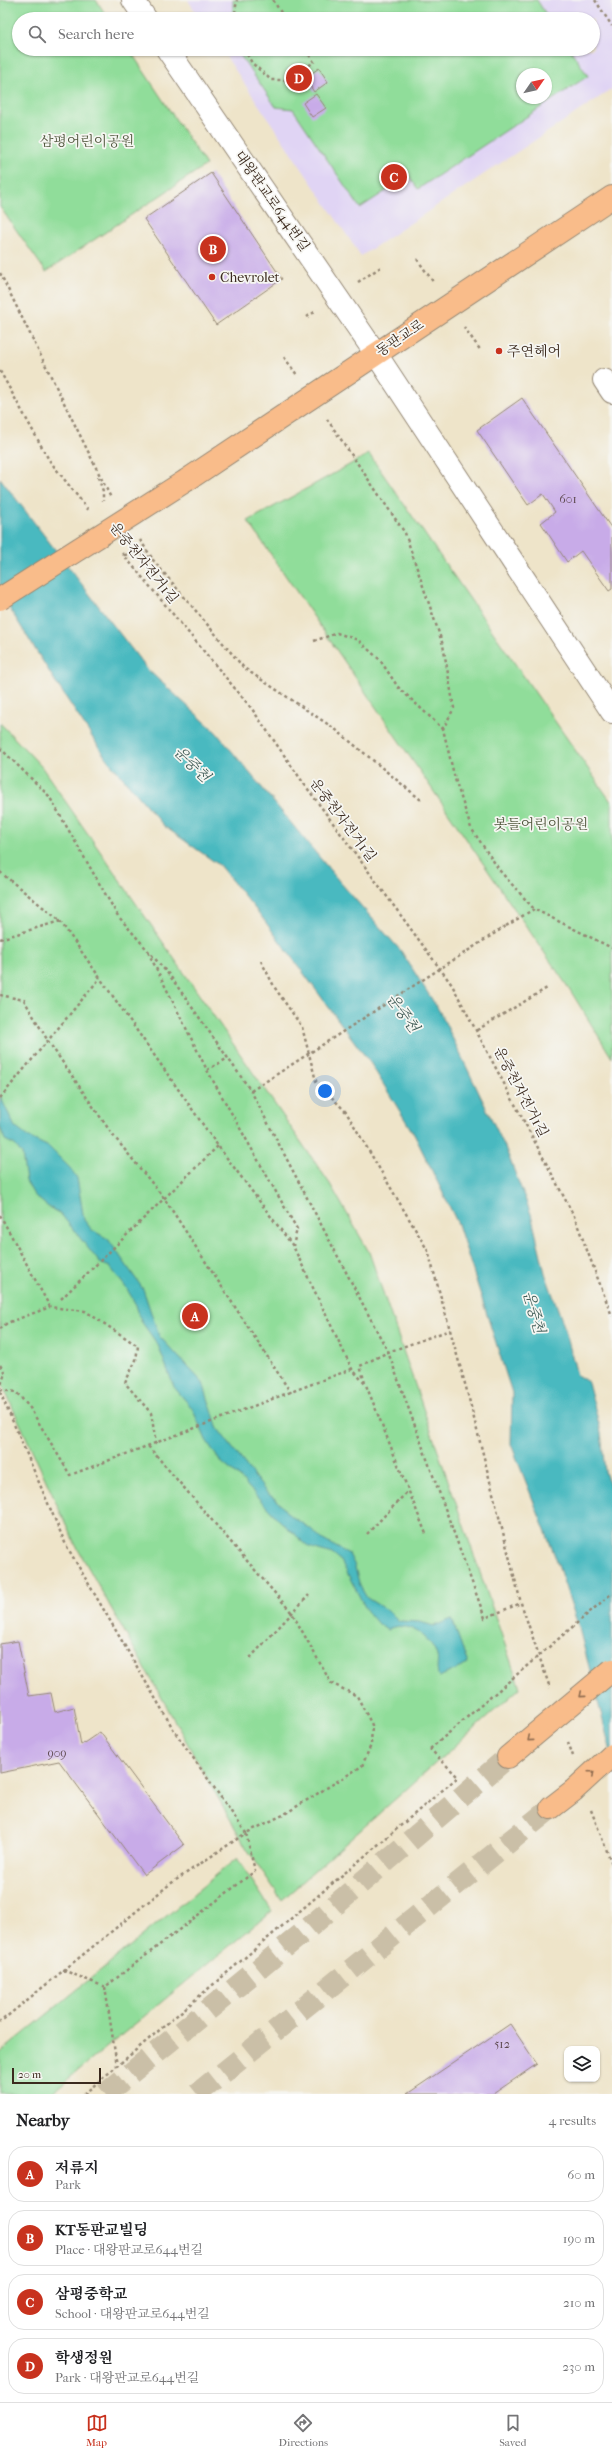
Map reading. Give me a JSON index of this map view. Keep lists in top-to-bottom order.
{
  "streets": {
    "main road": ["동판교로"],
    "street": ["대왕판교로644번길"],
    "path": ["운중천자전거1길"]
  },
  "crossings": [
    ["대왕판교로644번길", "동판교로"]
  ],
  "water": ["운중천"],
  "parks": ["삼평어린이공원", "봇들어린이공원"],
  "places": ["Chevrolet", "주연헤어"],
  "house_numbers": ["601", "909", "512"],
  "scale_bar": "20 m",
  "north": "top right",
  "page": {
    "search": "Search here",
    "pins": [
      "D",
      "C",
      "B",
      "A"
    ],
    "scale": "20 m",
    "heading": ["Nearby", "4 results"],
    "list": [
      {
        "mark": "A",
        "name": "저류지",
        "note": "Park",
        "value": "60 m"
      },
      {
        "mark": "B",
        "name": "KT동판교빌딩",
        "note": "Place · 대왕판교로644번길",
        "value": "190 m"
      },
      {
        "mark": "C",
        "name": "삼평중학교",
        "note": "School · 대왕판교로644번길",
        "value": "210 m"
      },
      {
        "mark": "D",
        "name": "학생정원",
        "note": "Park · 대왕판교로644번길",
        "value": "230 m"
      }
    ],
    "nav": ["Map", "Directions", "Saved"]
  }
}
